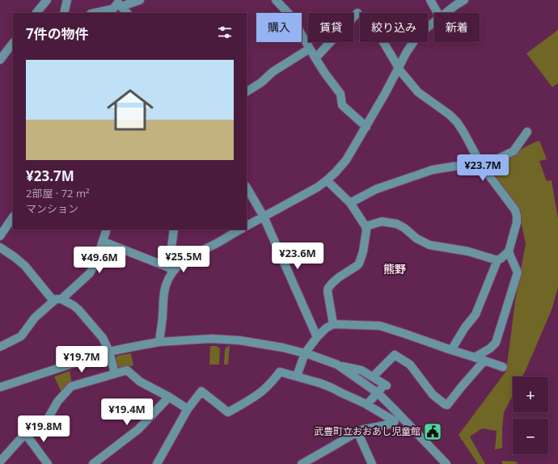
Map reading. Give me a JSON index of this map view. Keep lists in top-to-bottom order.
{
  "districts": ["熊野"],
  "places": {
    "public building": ["武豊町立おおあし児童館"]
  },
  "page": {
    "chip": [
      "購入",
      "賃貸",
      "絞り込み",
      "新着"
    ],
    "heading": "7件の物件",
    "list": [
      {
        "name": "¥23.7M",
        "note": "2部屋 · 72 m² · マンション"
      }
    ],
    "price": [
      "¥23.7M",
      "¥23.6M",
      "¥25.5M",
      "¥49.6M",
      "¥19.7M",
      "¥19.4M",
      "¥19.8M"
    ],
    "map_buttons": ["+", "−"]
  }
}
